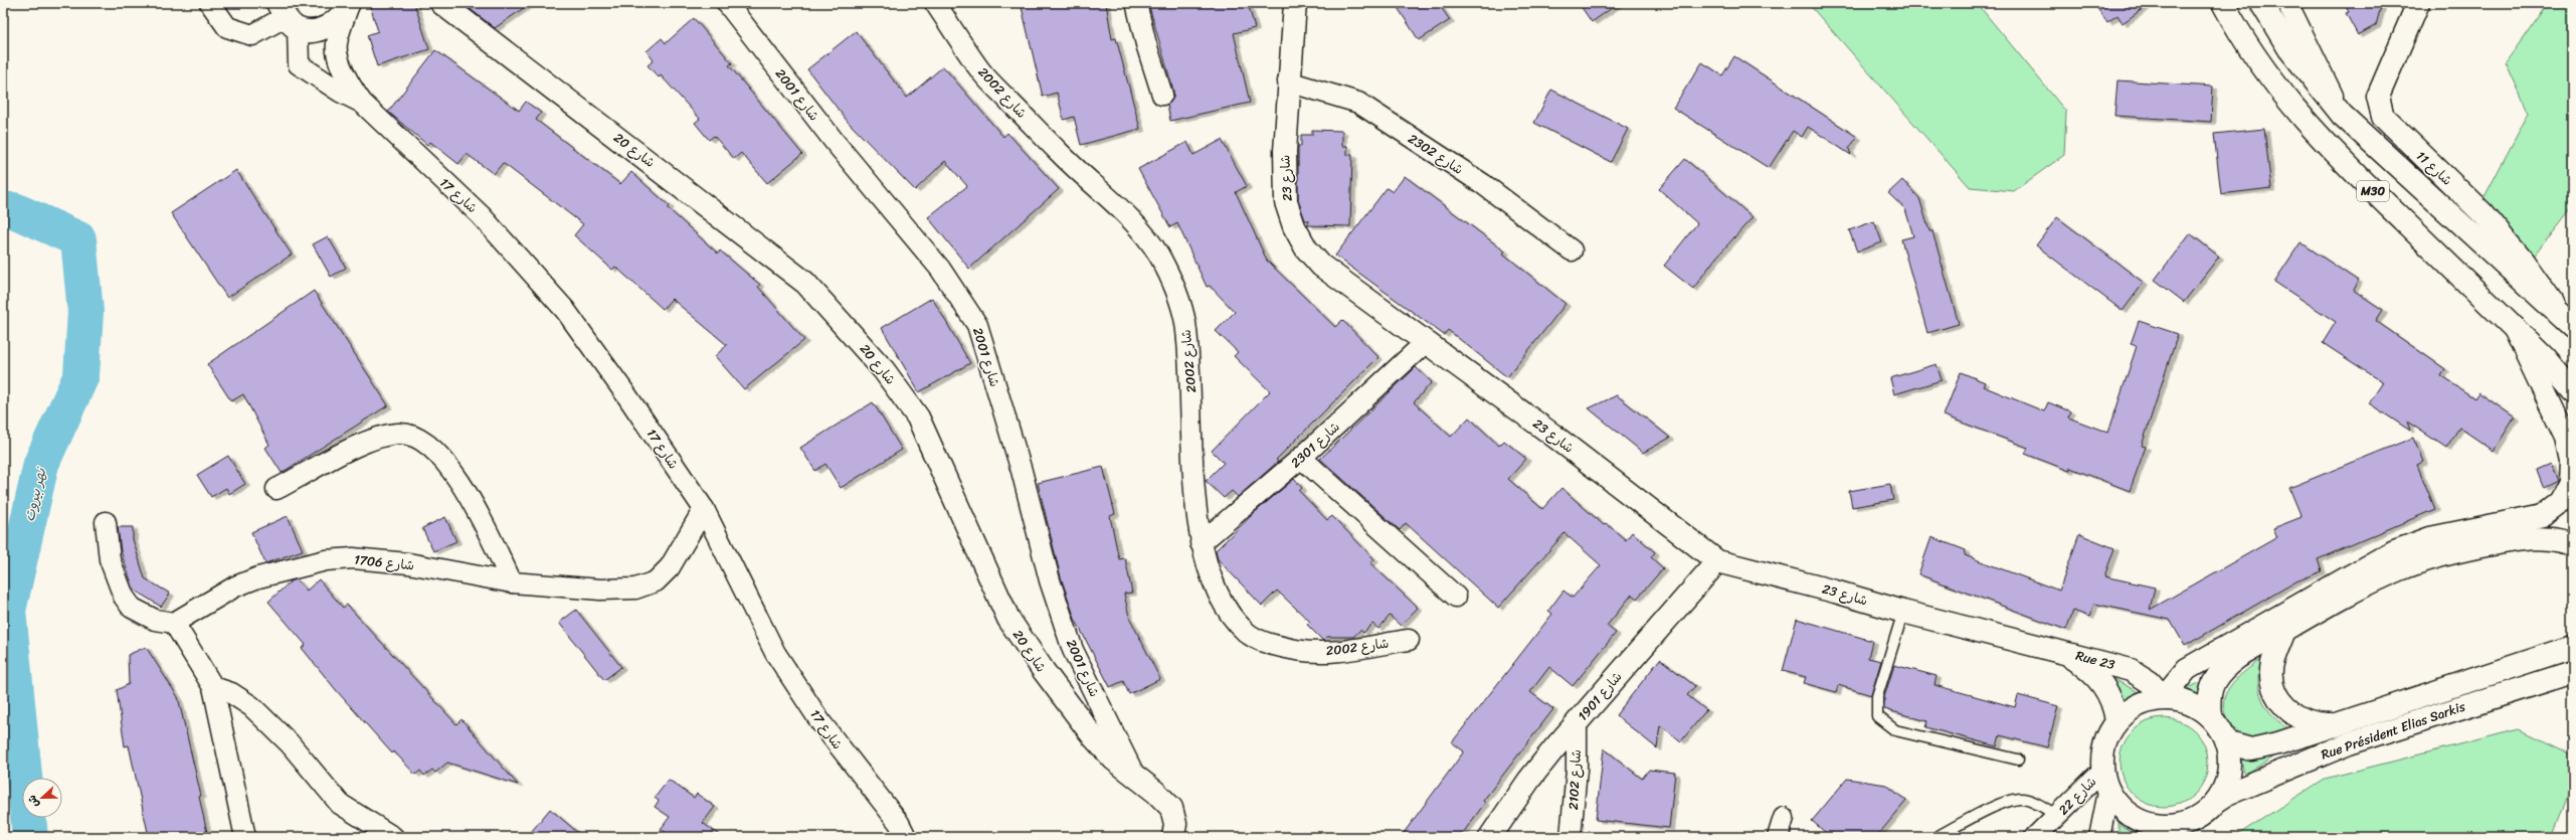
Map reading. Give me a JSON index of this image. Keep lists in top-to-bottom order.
{
  "streets": {
    "main road": [
      "شارع 20",
      "شارع 11",
      "شارع 23",
      "M30",
      "Rue 23",
      "شارع 1901",
      "Rue Président Elias Sarkis"
    ],
    "street": [
      "شارع 2002",
      "شارع 2001",
      "شارع 2302",
      "شارع 17",
      "شارع 2301",
      "شارع 1706",
      "شارع 2102",
      "شارع 22"
    ]
  },
  "crossings": [
    ["شارع 2002", "شارع 2301"],
    ["شارع 2001", "شارع 20"],
    ["شارع 2302", "شارع 23"],
    ["شارع 11", "M30"],
    ["شارع 23", "شارع 2301"],
    ["شارع 23", "Rue 23"],
    ["شارع 23", "شارع 1901"],
    ["شارع 17", "شارع 1706"],
    ["Rue 23", "Rue Président Elias Sarkis"],
    ["Rue 23", "شارع 22"],
    ["شارع 1901", "شارع 2102"],
    ["Rue Président Elias Sarkis", "شارع 22"]
  ],
  "water": ["نهر بيروت"],
  "north": "left"
}
